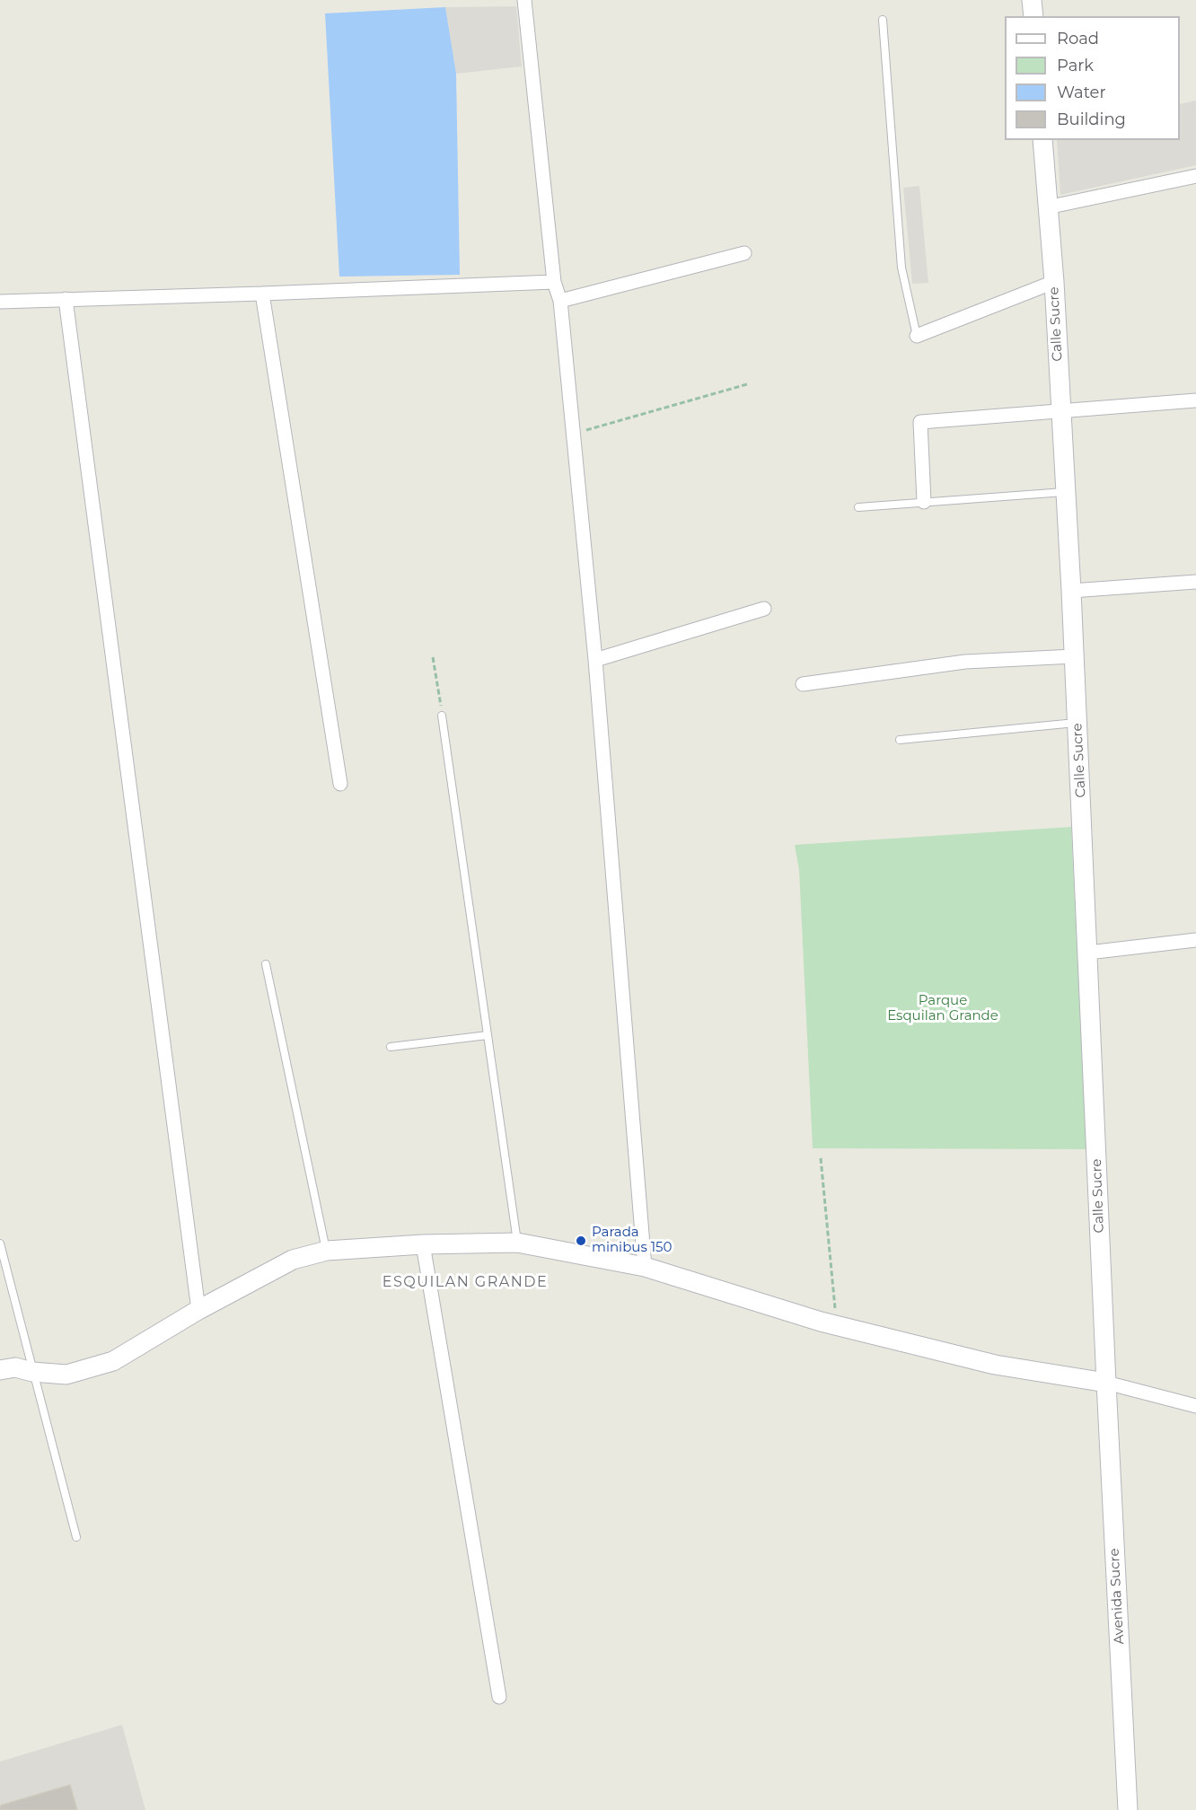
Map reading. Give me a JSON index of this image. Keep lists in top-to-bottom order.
{
  "streets": {
    "street": ["Calle Sucre", "Avenida Sucre"]
  },
  "crossings": [
    ["Calle Sucre", "Avenida Sucre"]
  ],
  "districts": ["ESQUILAN GRANDE"],
  "parks": ["Parque Esquilan Grande"],
  "places": ["Parada minibus 150"],
  "legend": [
    "Road",
    "Park",
    "Water",
    "Building"
  ]
}
